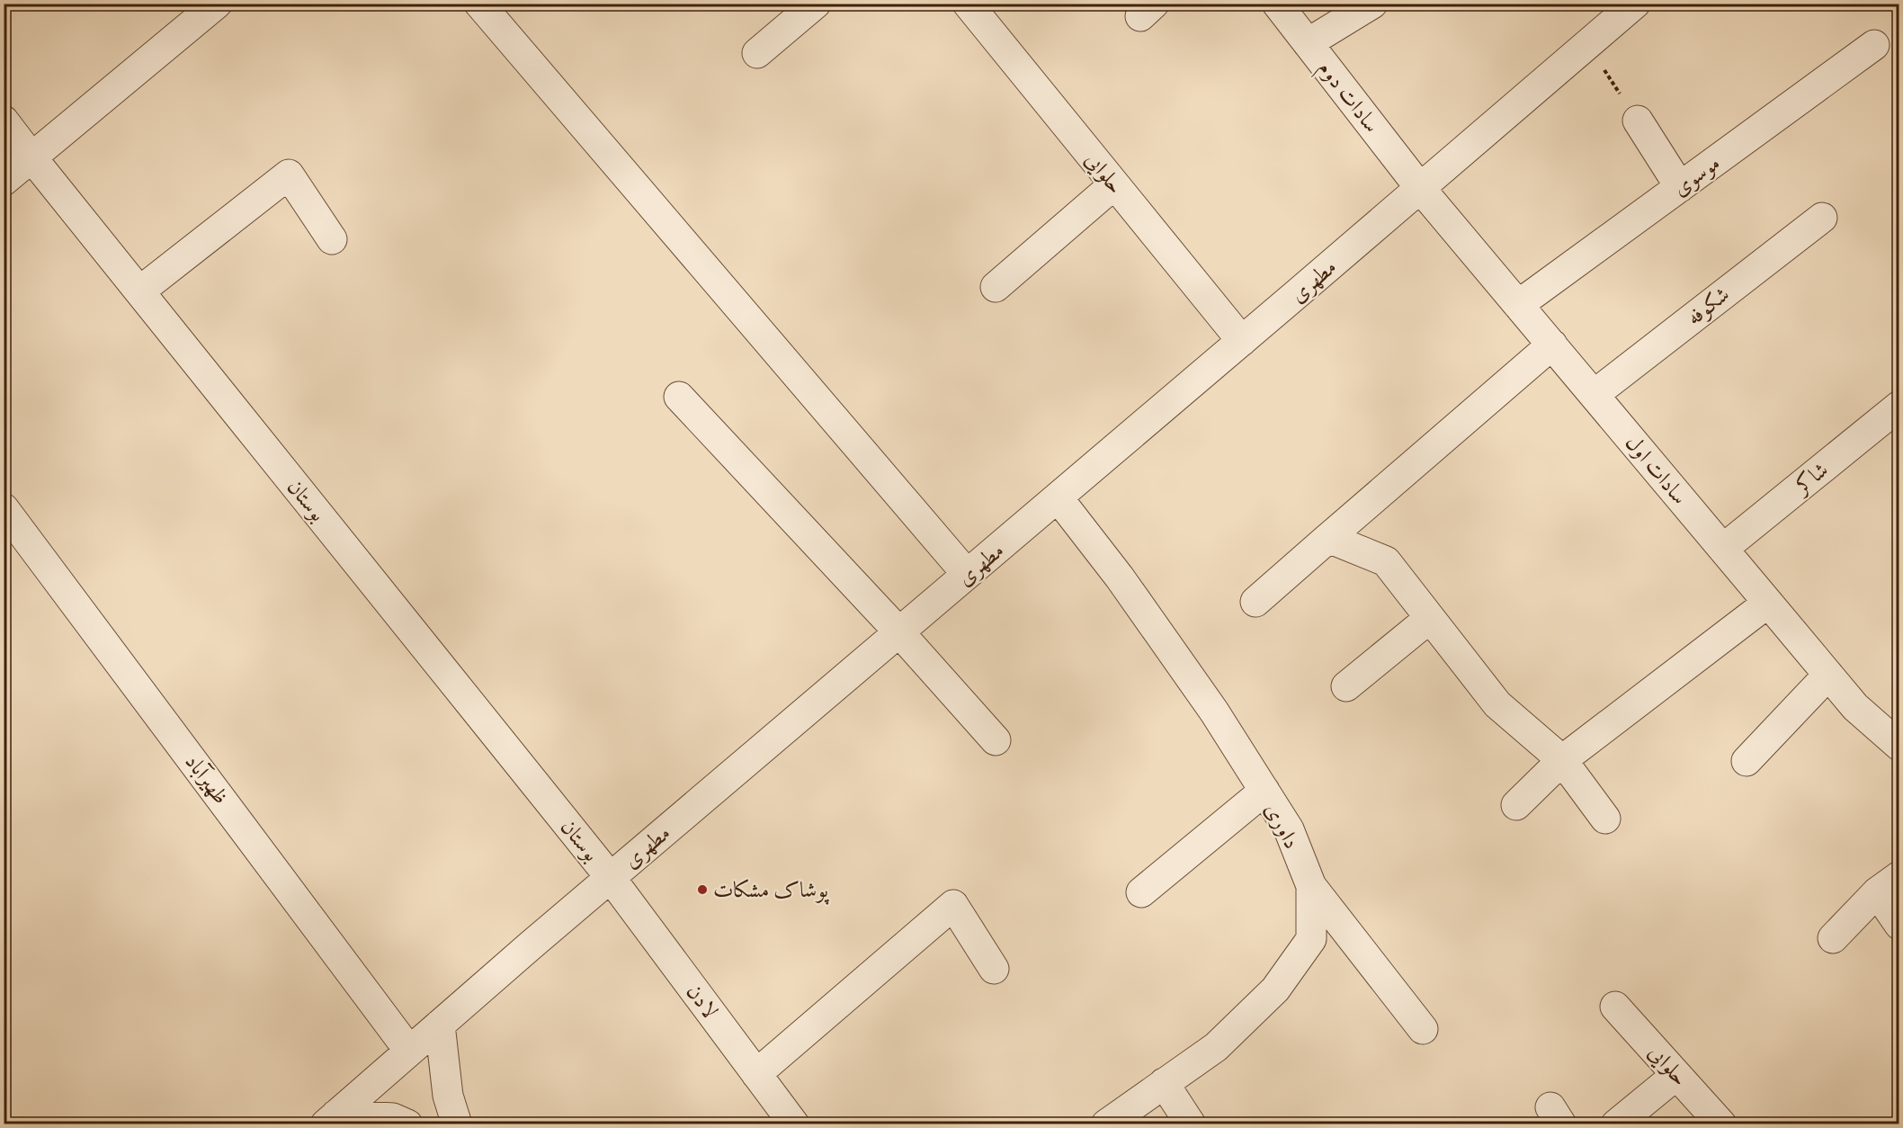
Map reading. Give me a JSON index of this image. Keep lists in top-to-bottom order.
{
  "streets": {
    "street": [
      "سادات دوم",
      "حلوایی",
      "موسوی",
      "مطهری",
      "شکوفه",
      "سادات اول",
      "شاکر",
      "بوستان",
      "ظهیرآباد",
      "داوری",
      "لادن"
    ]
  },
  "crossings": [
    ["سادات دوم", "مطهری"],
    ["سادات دوم", "سادات اول"],
    ["حلوایی", "مطهری"],
    ["موسوی", "سادات اول"],
    ["مطهری", "سادات اول"],
    ["مطهری", "بوستان"],
    ["مطهری", "ظهیرآباد"],
    ["مطهری", "داوری"],
    ["مطهری", "لادن"],
    ["شکوفه", "سادات اول"],
    ["سادات اول", "شاکر"],
    ["بوستان", "لادن"]
  ],
  "places": ["پوشاک مشکات"]
}
